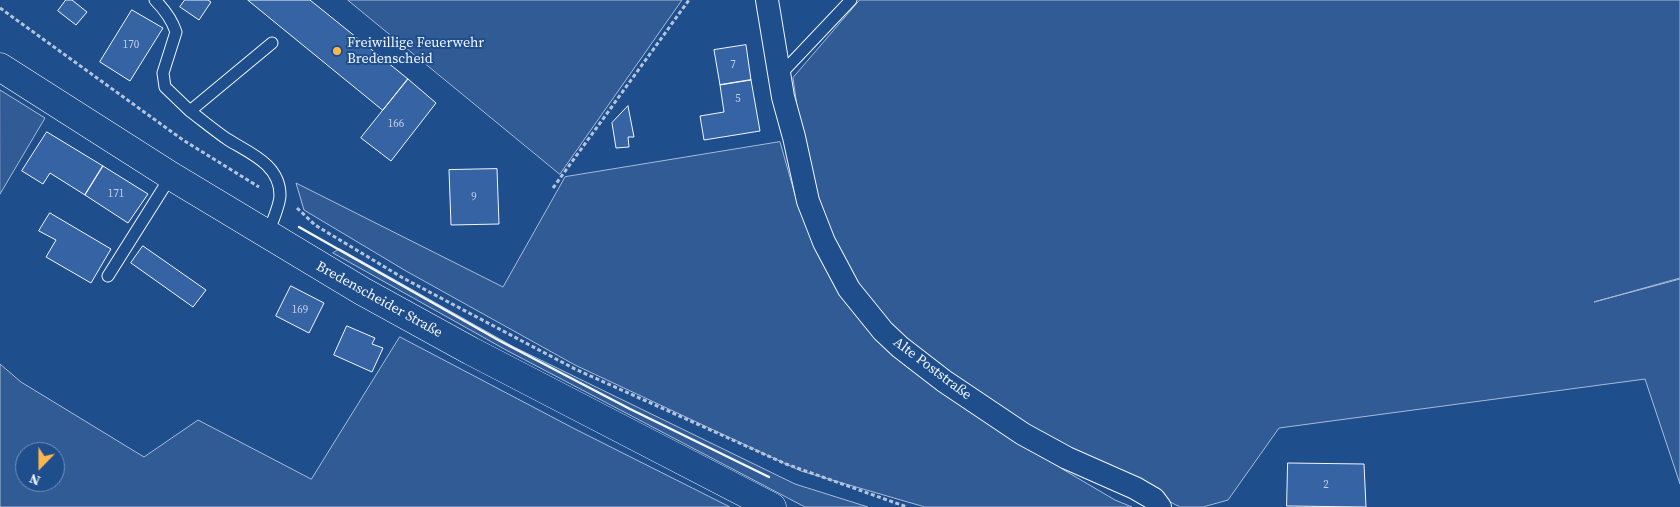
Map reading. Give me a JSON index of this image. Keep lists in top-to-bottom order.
{
  "streets": {
    "main road": ["Bredenscheider Straße"],
    "street": ["Alte Poststraße"]
  },
  "places": ["Freiwillige Feuerwehr Bredenscheid"],
  "house_numbers": [
    "170",
    "7",
    "5",
    "166",
    "171",
    "9",
    "169",
    "2"
  ],
  "north": "bottom"
}
